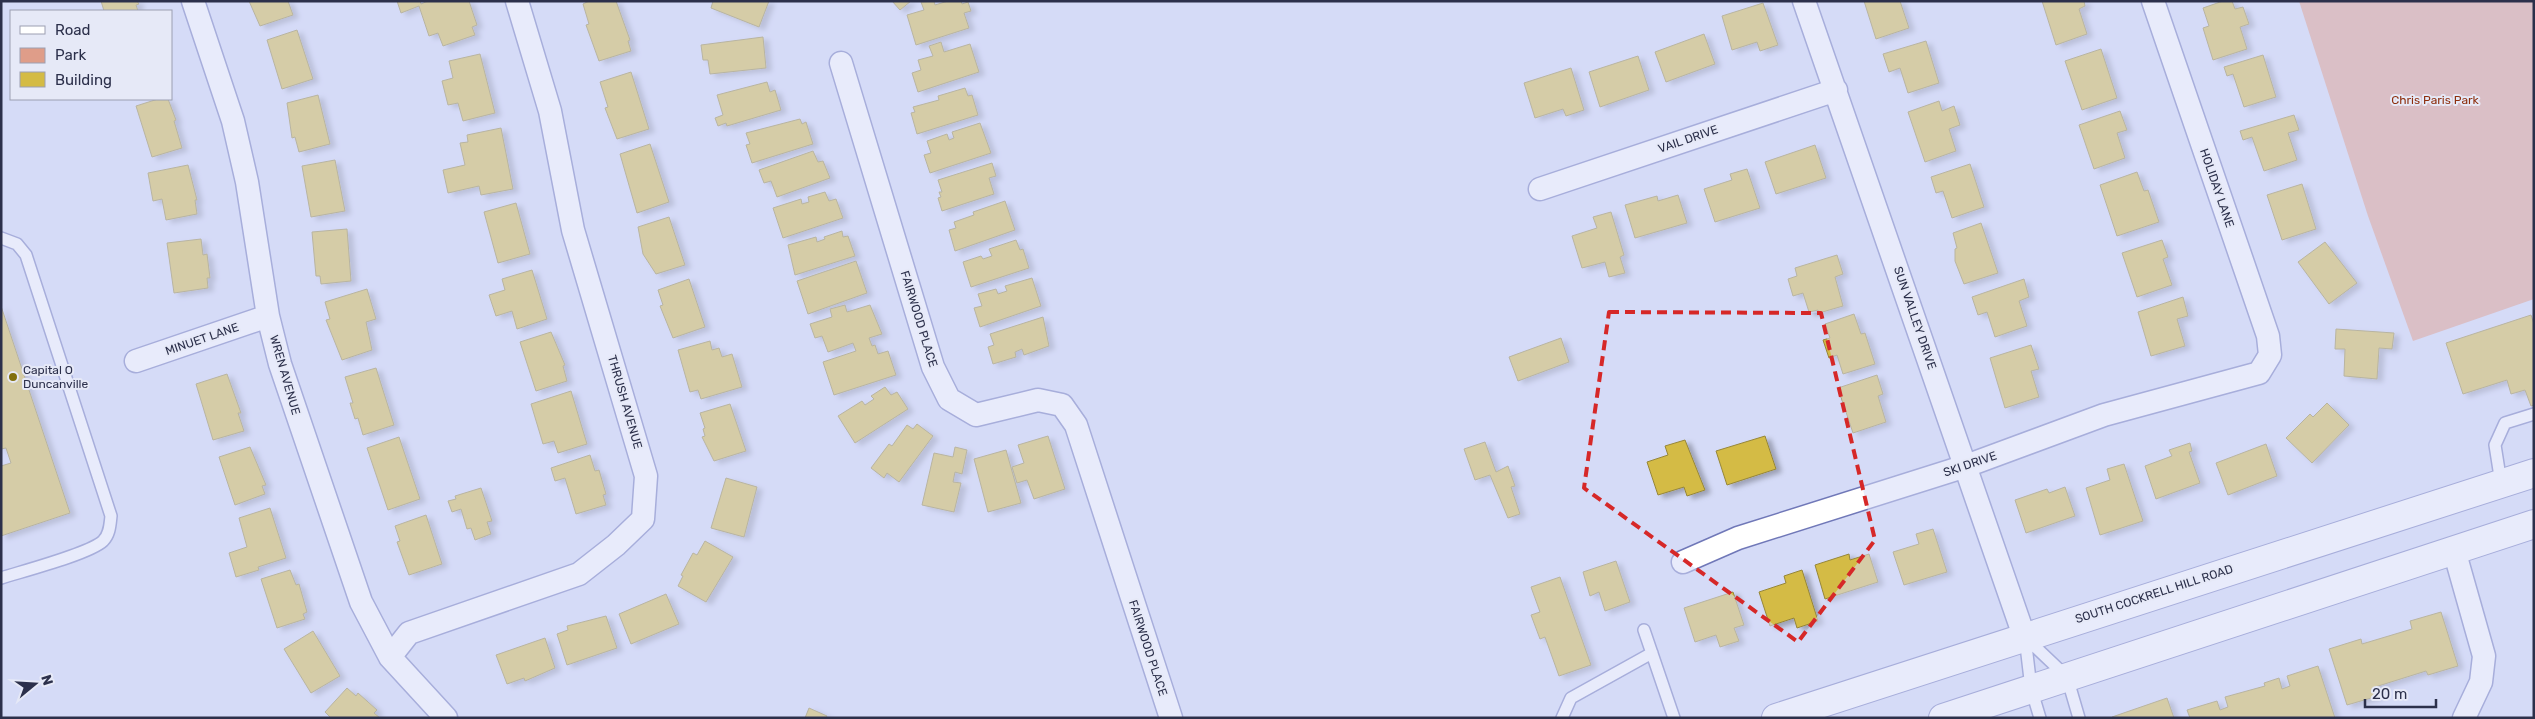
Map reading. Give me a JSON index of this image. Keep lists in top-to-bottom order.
{
  "streets": {
    "main road": ["SOUTH COCKRELL HILL ROAD"],
    "street": [
      "VAIL DRIVE",
      "HOLIDAY LANE",
      "SUN VALLEY DRIVE",
      "FAIRWOOD PLACE",
      "MINUET LANE",
      "WREN AVENUE",
      "THRUSH AVENUE",
      "SKI DRIVE"
    ]
  },
  "crossings": [
    ["VAIL DRIVE", "SUN VALLEY DRIVE"],
    ["HOLIDAY LANE", "SKI DRIVE"],
    ["SUN VALLEY DRIVE", "SKI DRIVE"],
    ["SUN VALLEY DRIVE", "SOUTH COCKRELL HILL ROAD"],
    ["MINUET LANE", "WREN AVENUE"],
    ["WREN AVENUE", "THRUSH AVENUE"]
  ],
  "parks": ["Chris Paris Park"],
  "places": ["Capital O Duncanville"],
  "legend": ["Road", "Park", "Building"],
  "scale_bar": "20 m",
  "north": "right"
}
